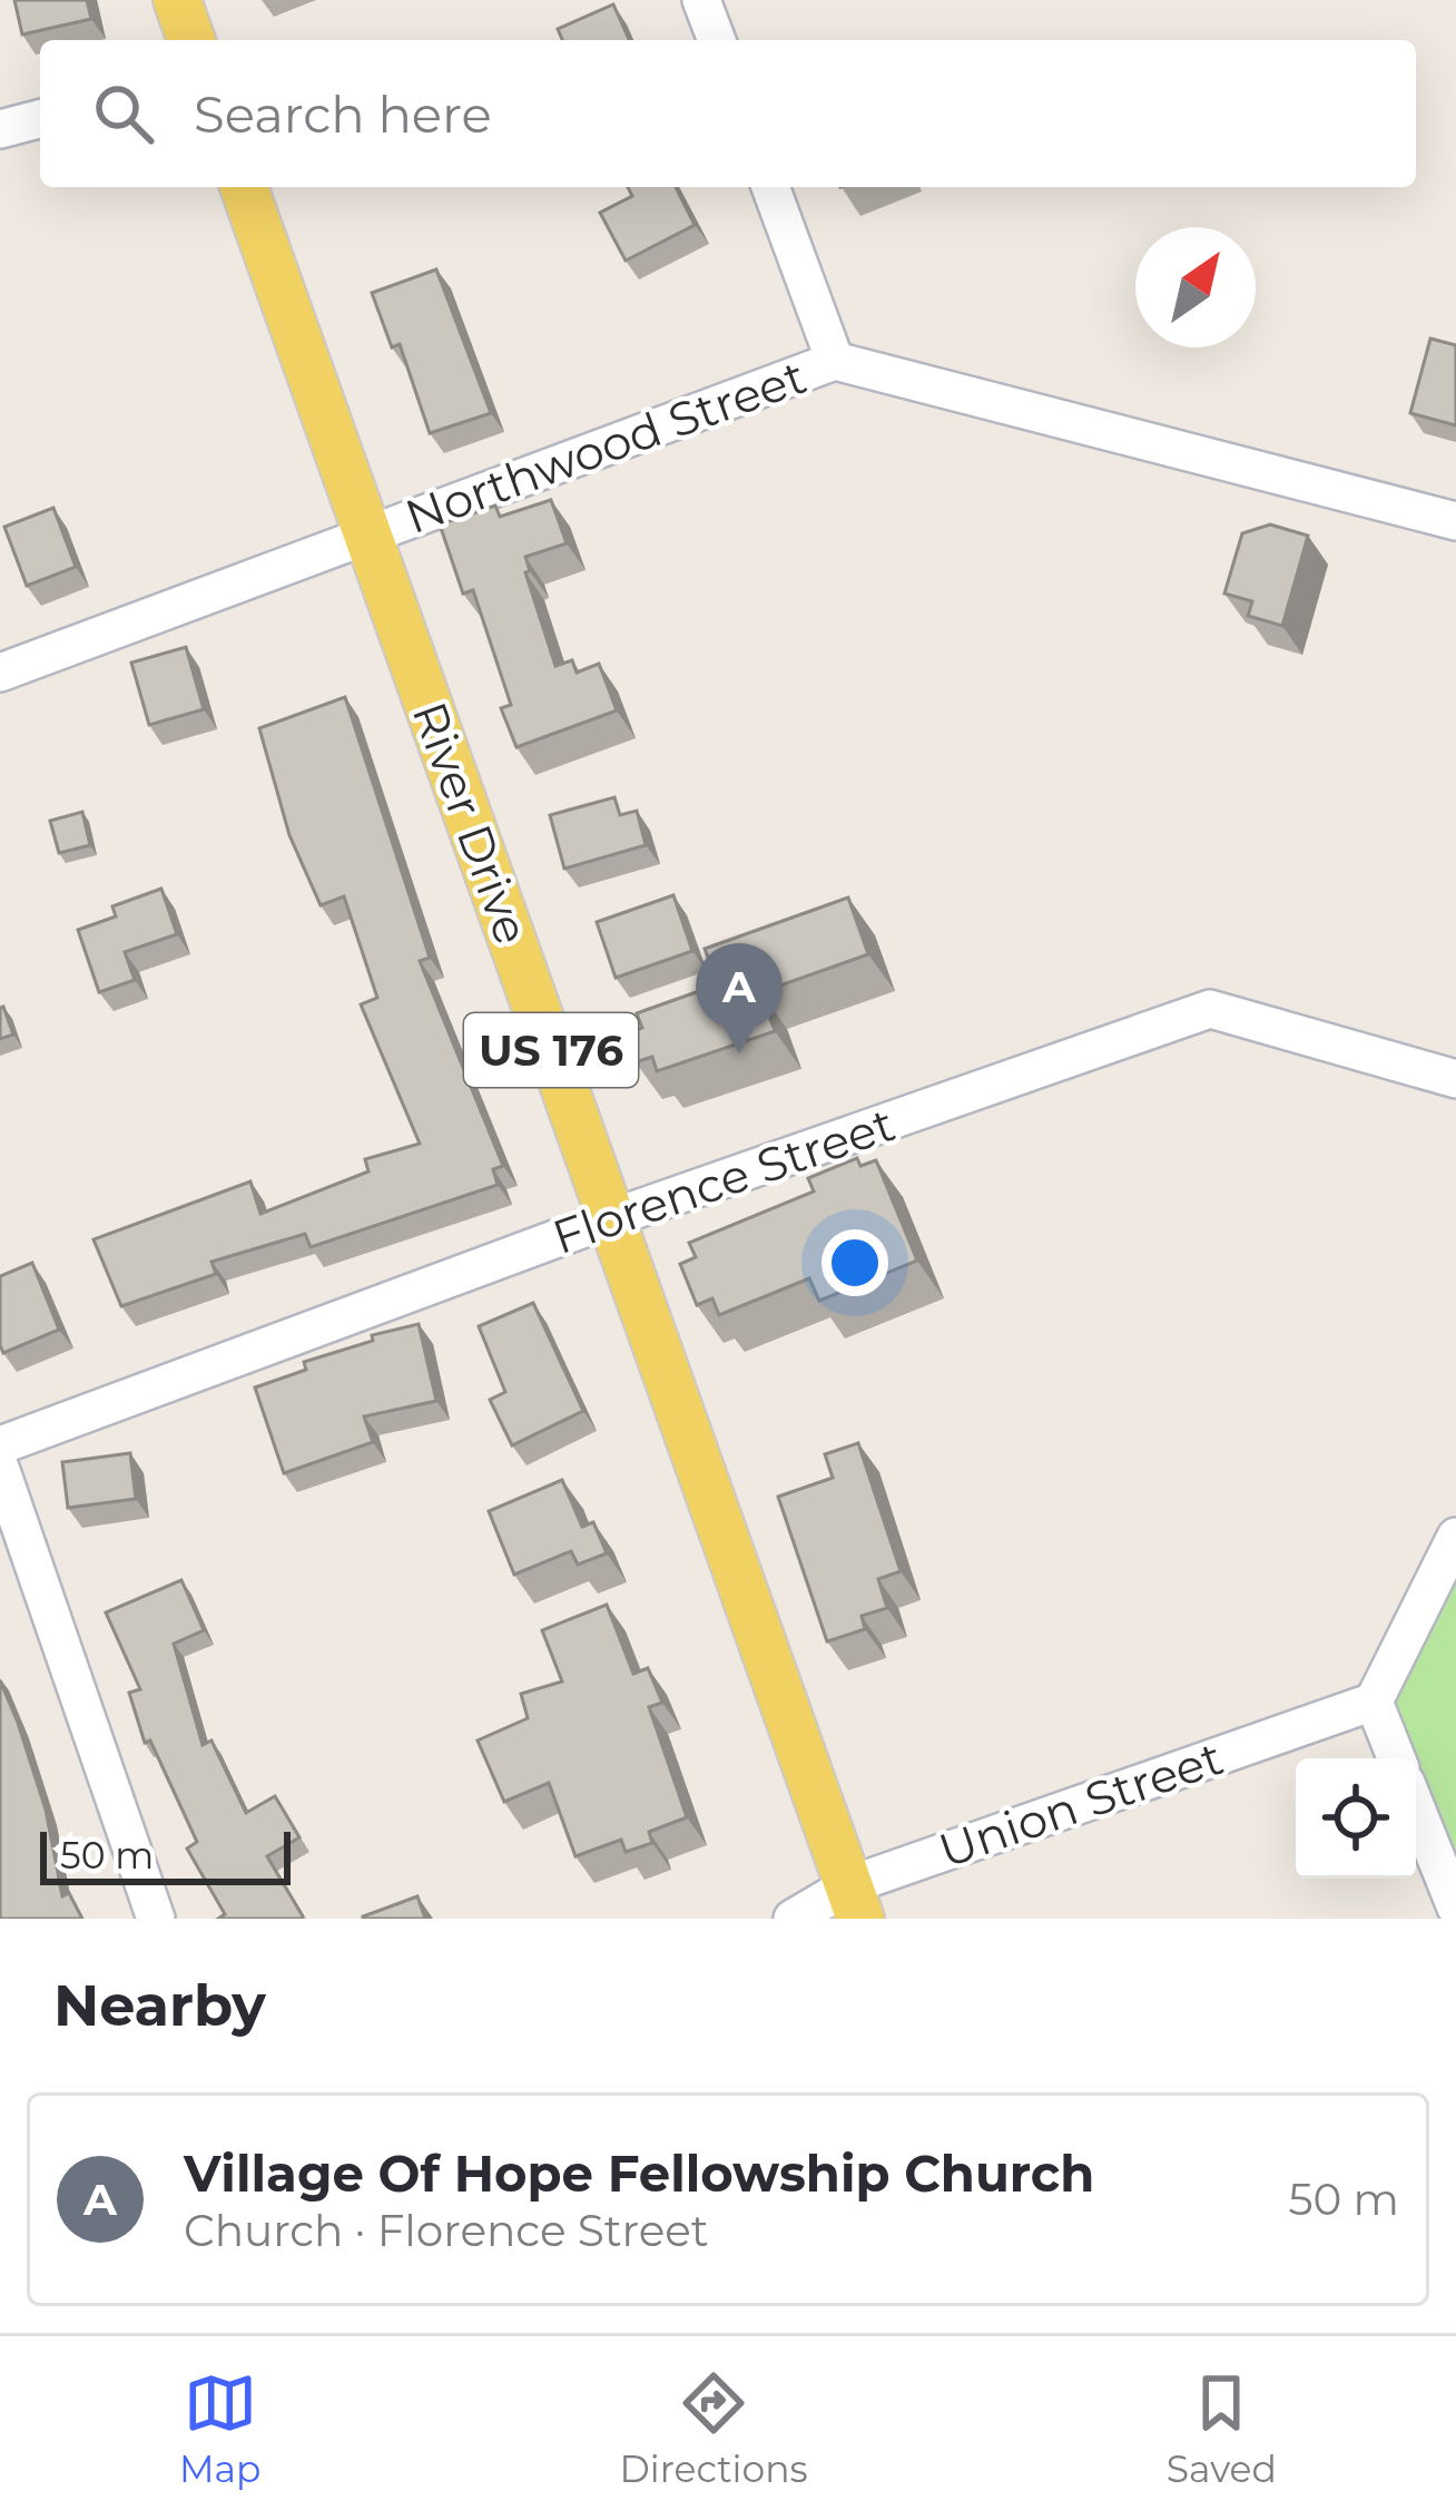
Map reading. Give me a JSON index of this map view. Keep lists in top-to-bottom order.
{
  "streets": {
    "main road": ["River Drive", "US 176"],
    "street": ["Northwood Street", "Florence Street", "Union Street"]
  },
  "crossings": [
    ["Northwood Street", "River Drive"],
    ["River Drive", "Florence Street"],
    ["River Drive", "Union Street"]
  ],
  "scale_bar": "50 m",
  "north": "top right",
  "page": {
    "search": "Search here",
    "pins": "A",
    "scale": "50 m",
    "heading": "Nearby",
    "list": [
      {
        "mark": "A",
        "name": "Village Of Hope Fellowship Church",
        "note": "Church · Florence Street",
        "value": "50 m"
      }
    ],
    "nav": ["Map", "Directions", "Saved"]
  }
}
